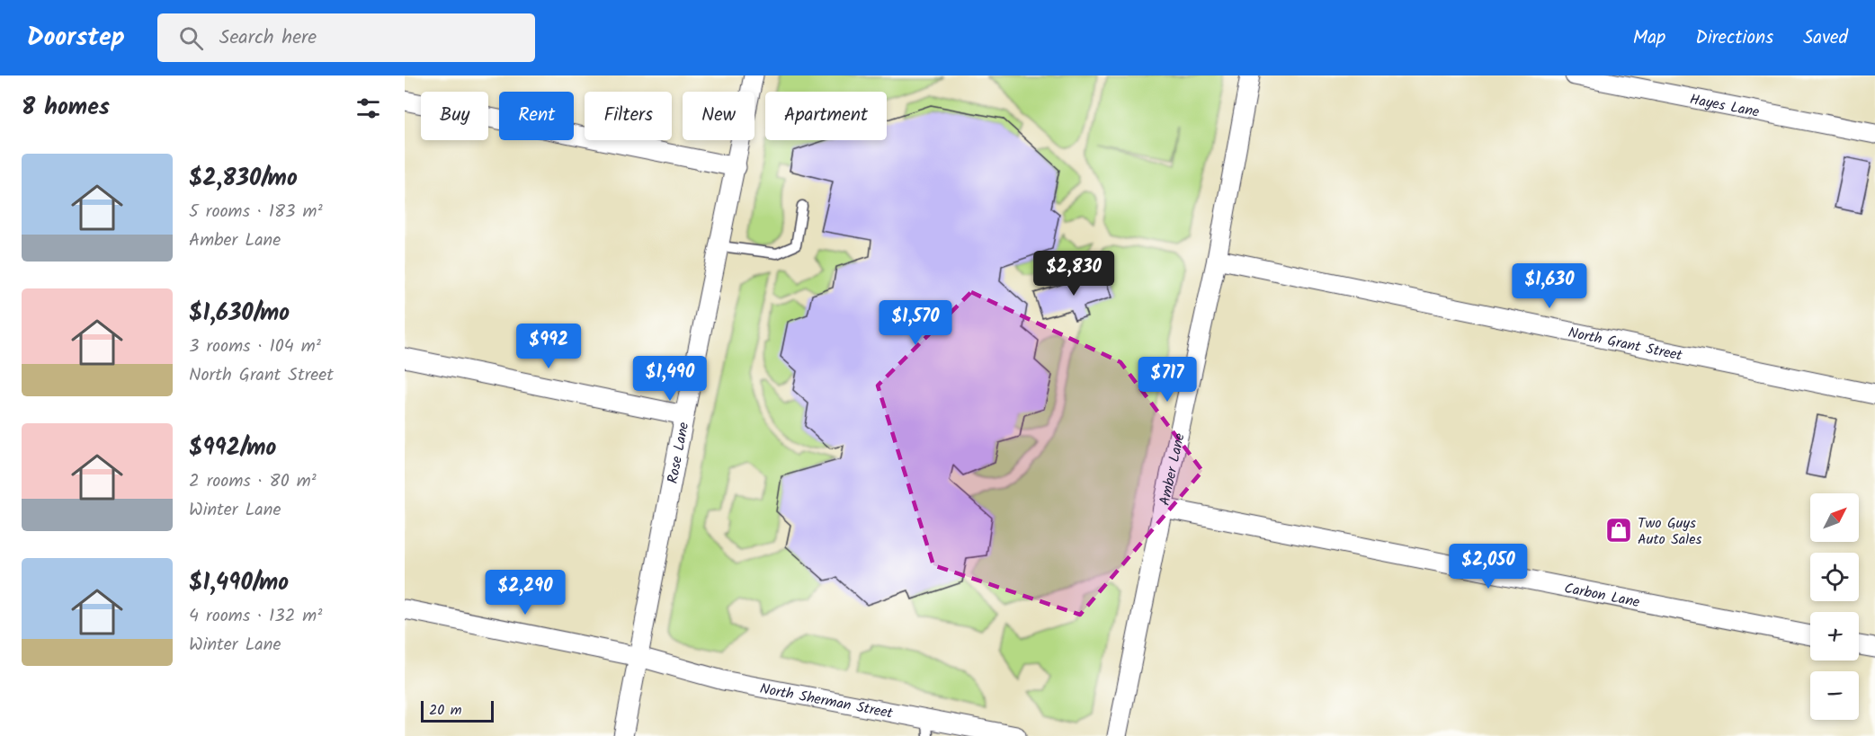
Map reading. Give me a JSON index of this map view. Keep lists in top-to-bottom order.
{
  "streets": {
    "street": [
      "Hayes Lane",
      "North Grant Street",
      "Rose Lane",
      "Amber Lane",
      "Carbon Lane",
      "North Sherman Street"
    ]
  },
  "crossings": [
    ["North Grant Street", "Amber Lane"],
    ["Rose Lane", "North Sherman Street"],
    ["Amber Lane", "Carbon Lane"]
  ],
  "places": {
    "shop": ["Two Guys Auto Sales"]
  },
  "scale_bar": "20 m",
  "north": "top right",
  "page": {
    "header": "Doorstep",
    "search": "Search here",
    "nav": ["Map", "Directions", "Saved"],
    "heading": "8 homes",
    "chip": [
      "Buy",
      "Rent",
      "Filters",
      "New",
      "Apartment"
    ],
    "list": [
      {
        "name": "$2,830/mo",
        "note": "5 rooms · 183 m² · Amber Lane"
      },
      {
        "name": "$1,630/mo",
        "note": "3 rooms · 104 m² · North Grant Street"
      },
      {
        "name": "$992/mo",
        "note": "2 rooms · 80 m² · Winter Lane"
      },
      {
        "name": "$1,490/mo",
        "note": "4 rooms · 132 m² · Winter Lane"
      }
    ],
    "price": [
      "$2,830",
      "$1,630",
      "$1,570",
      "$992",
      "$1,490",
      "$717",
      "$2,050",
      "$2,290"
    ],
    "map_buttons": ["+", "−"],
    "scale": "20 m"
  }
}
